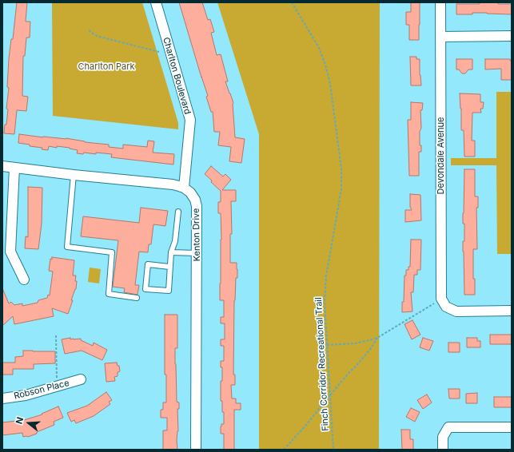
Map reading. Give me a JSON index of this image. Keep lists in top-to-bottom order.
{
  "streets": {
    "street": [
      "Charlton Boulevard",
      "Devondale Avenue",
      "Kenton Drive",
      "Robson Place"
    ],
    "path": ["Finch Corridor Recreational Trail"]
  },
  "crossings": [
    ["Charlton Boulevard", "Kenton Drive"]
  ],
  "parks": ["Charlton Park"],
  "north": "left"
}
